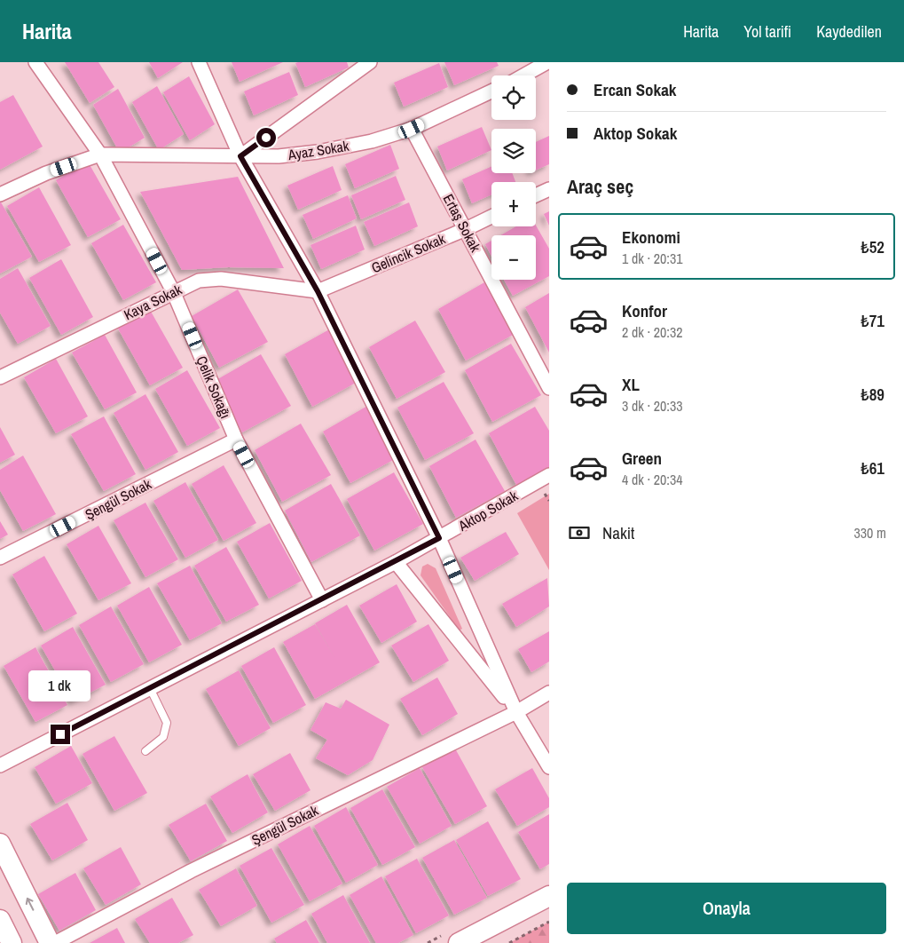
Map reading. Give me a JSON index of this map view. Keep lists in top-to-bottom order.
{
  "streets": {
    "street": [
      "Ayaz Sokak",
      "Ertaş Sokak",
      "Gelincik Sokak",
      "Kaya Sokak",
      "Çelik Sokağı",
      "Şengül Sokak",
      "Aktop Sokak"
    ]
  },
  "crossings": [
    ["Ayaz Sokak", "Ertaş Sokak"],
    ["Ayaz Sokak", "Çelik Sokağı"],
    ["Ertaş Sokak", "Gelincik Sokak"],
    ["Gelincik Sokak", "Kaya Sokak"],
    ["Kaya Sokak", "Çelik Sokağı"],
    ["Çelik Sokağı", "Şengül Sokak"],
    ["Çelik Sokağı", "Aktop Sokak"]
  ],
  "page": {
    "header": "Harita",
    "nav": ["Harita", "Yol tarifi", "Kaydedilen"],
    "banner": ["Ercan Sokak", "Aktop Sokak"],
    "map_buttons": ["+", "−"],
    "heading": "Araç seç",
    "list": [
      {
        "name": "Ekonomi",
        "note": "1 dk · 20:31",
        "value": "₺52"
      },
      {
        "name": "Konfor",
        "note": "2 dk · 20:32",
        "value": "₺71"
      },
      {
        "name": "XL",
        "note": "3 dk · 20:33",
        "value": "₺89"
      },
      {
        "name": "Green",
        "note": "4 dk · 20:34",
        "value": "₺61"
      }
    ],
    "pay": ["Nakit", "330 m"],
    "bubble": "1 dk",
    "buttons": "Onayla"
  }
}
